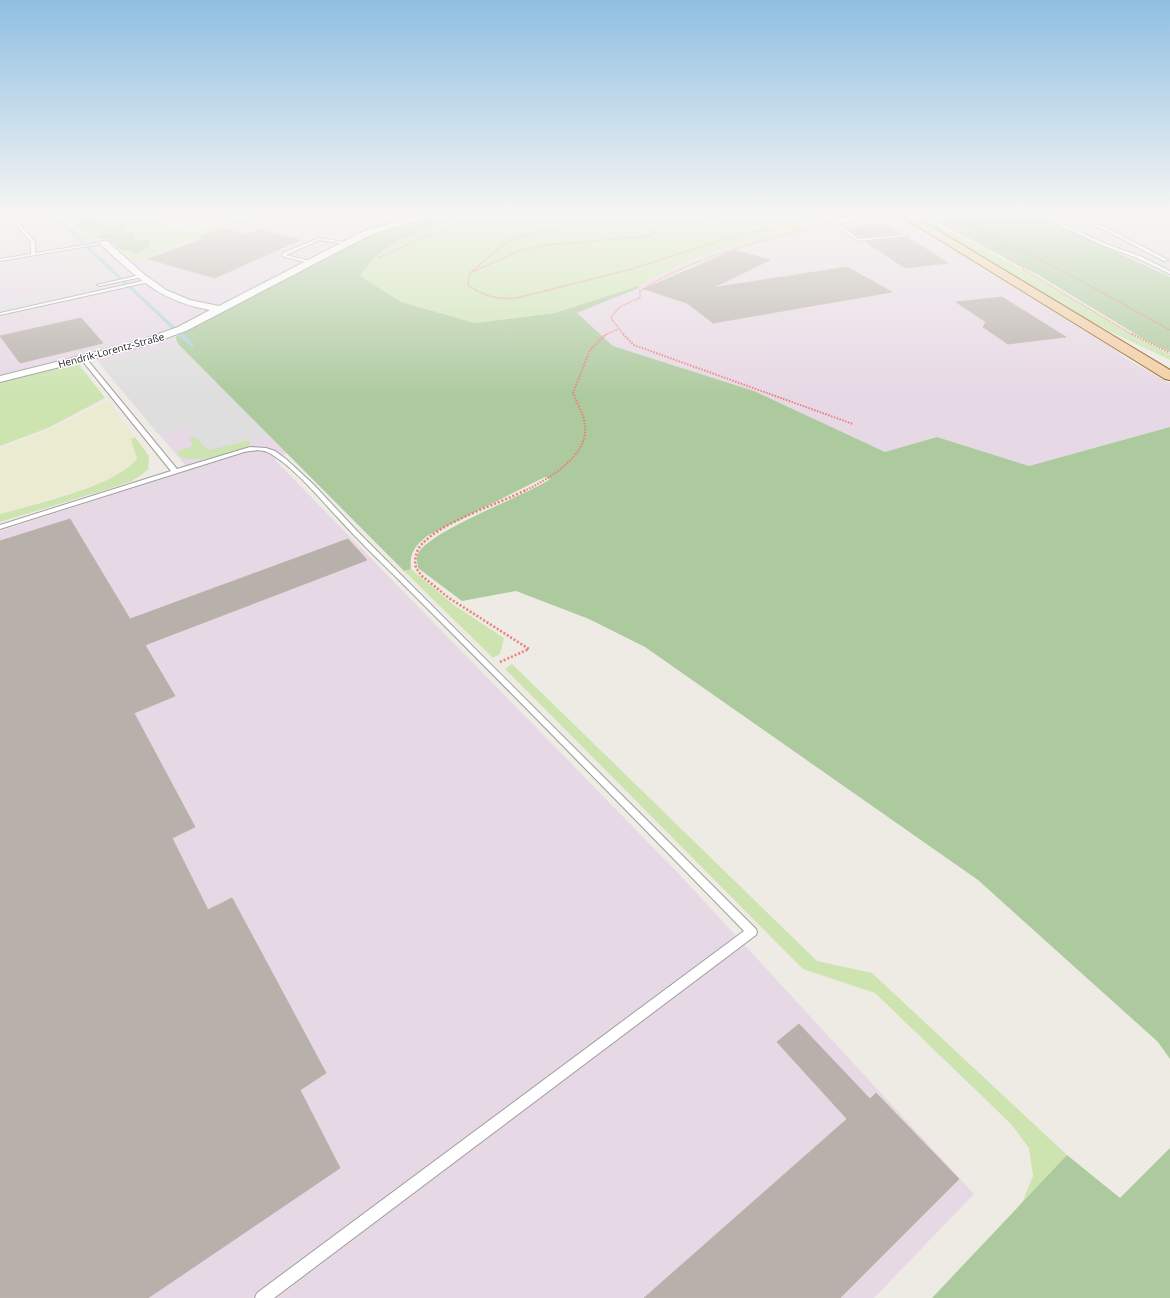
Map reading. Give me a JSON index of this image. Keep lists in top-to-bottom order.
{
  "streets": {
    "street": ["Hendrik-Lorentz-Straße"]
  }
}
